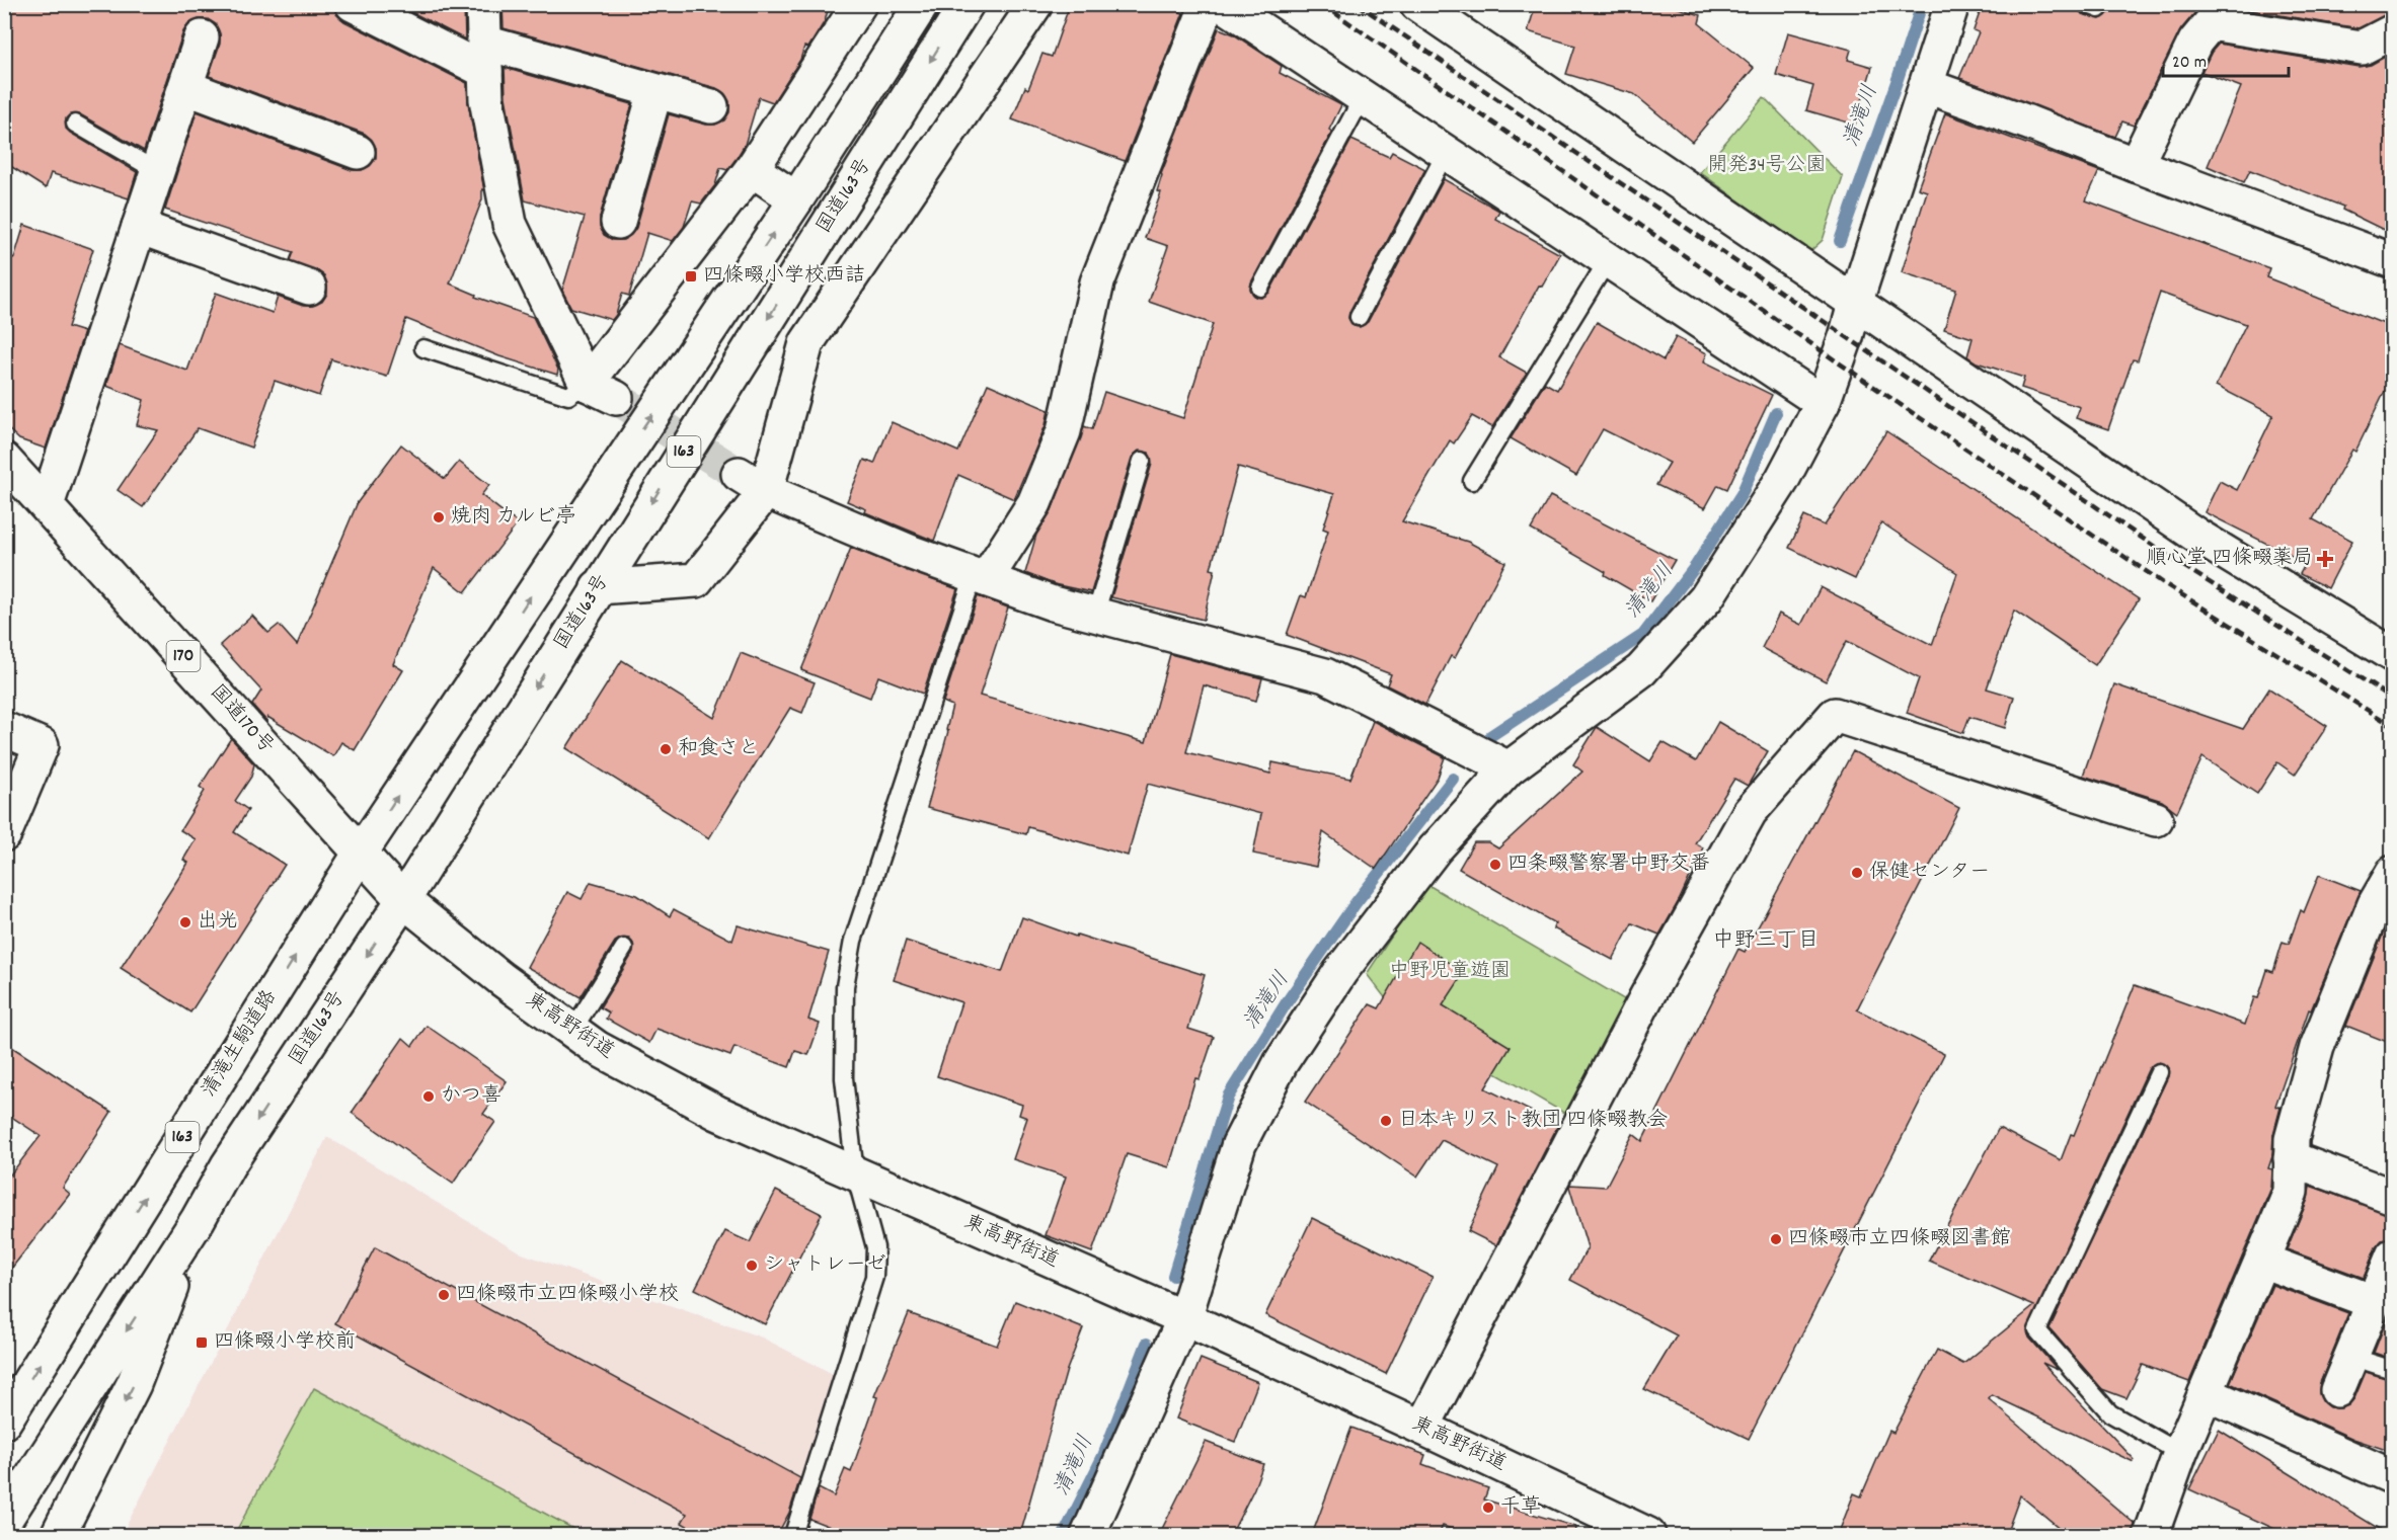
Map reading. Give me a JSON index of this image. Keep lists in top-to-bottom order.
{
  "streets": {
    "main road": [
      "国道163号",
      "163",
      "170",
      "国道170号",
      "東高野街道",
      "清滝生駒道路"
    ]
  },
  "crossings": [
    ["国道163号", "163"],
    ["国道163号", "国道170号"],
    ["国道163号", "東高野街道"],
    ["国道163号", "清滝生駒道路"],
    ["国道170号", "東高野街道"],
    ["国道170号", "清滝生駒道路"]
  ],
  "districts": ["中野三丁目"],
  "water": ["清滝川"],
  "parks": ["開発34号公園", "中野児童遊園"],
  "places": {
    "transit": ["四條畷小学校西詰", "四條畷小学校前"],
    "other": [
      "焼肉 カルビ亭",
      "和食さと",
      "四条畷警察署中野交番",
      "保健センター",
      "出光",
      "かつ喜",
      "日本キリスト教団 四條畷教会",
      "四條畷市立四條畷図書館",
      "シャトレーゼ",
      "四條畷市立四條畷小学校",
      "千草"
    ],
    "health": ["順心堂 四條畷薬局"]
  },
  "scale_bar": "20 m"
}
